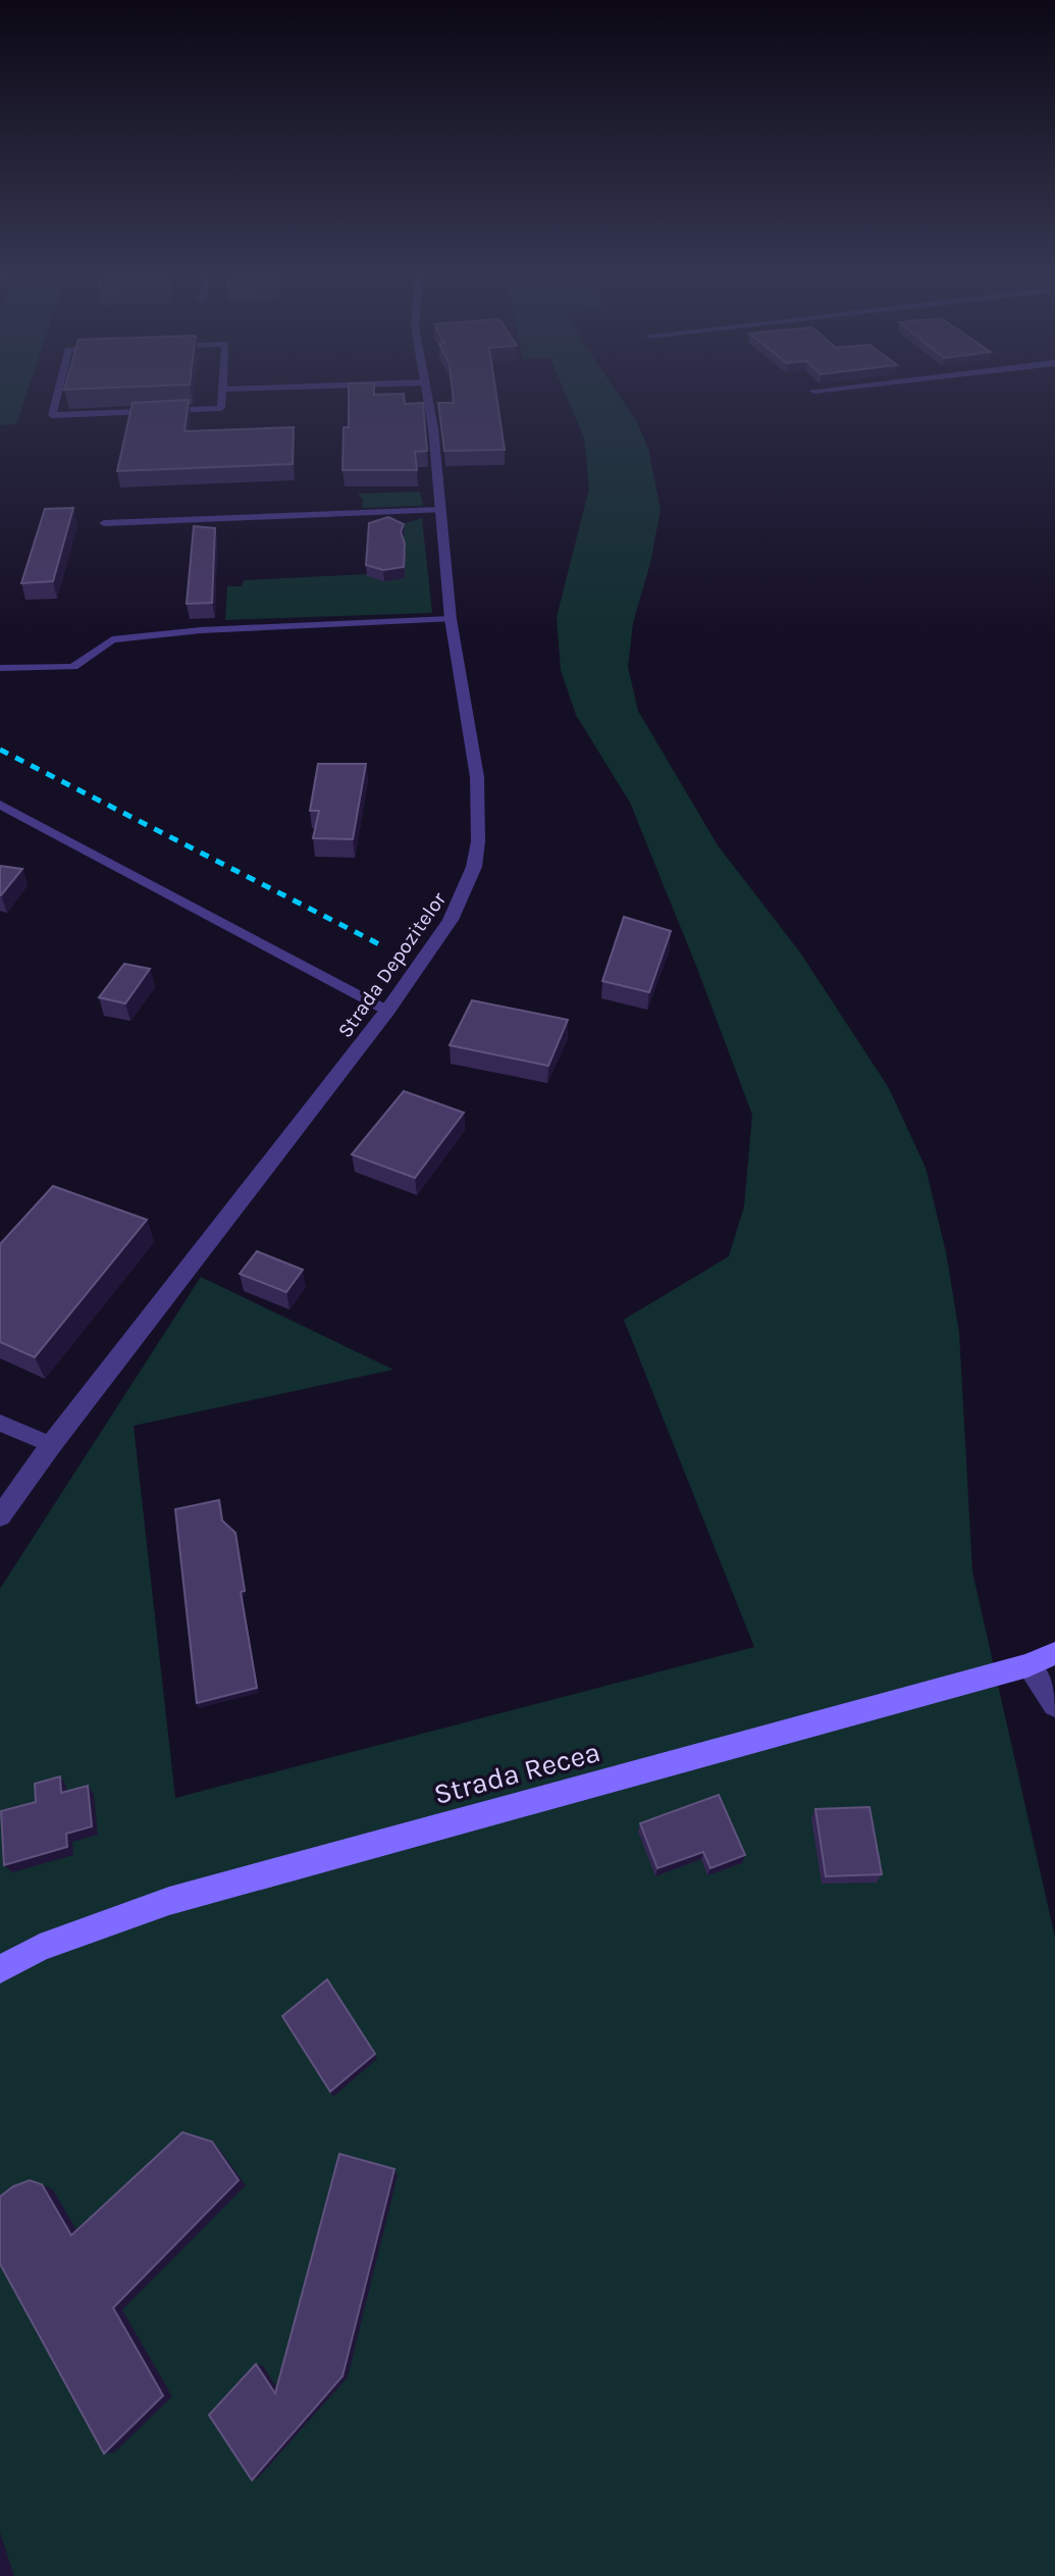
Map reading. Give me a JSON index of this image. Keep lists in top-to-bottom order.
{
  "streets": {
    "main road": ["Strada Recea"],
    "street": ["Strada Depozitelor"]
  }
}
